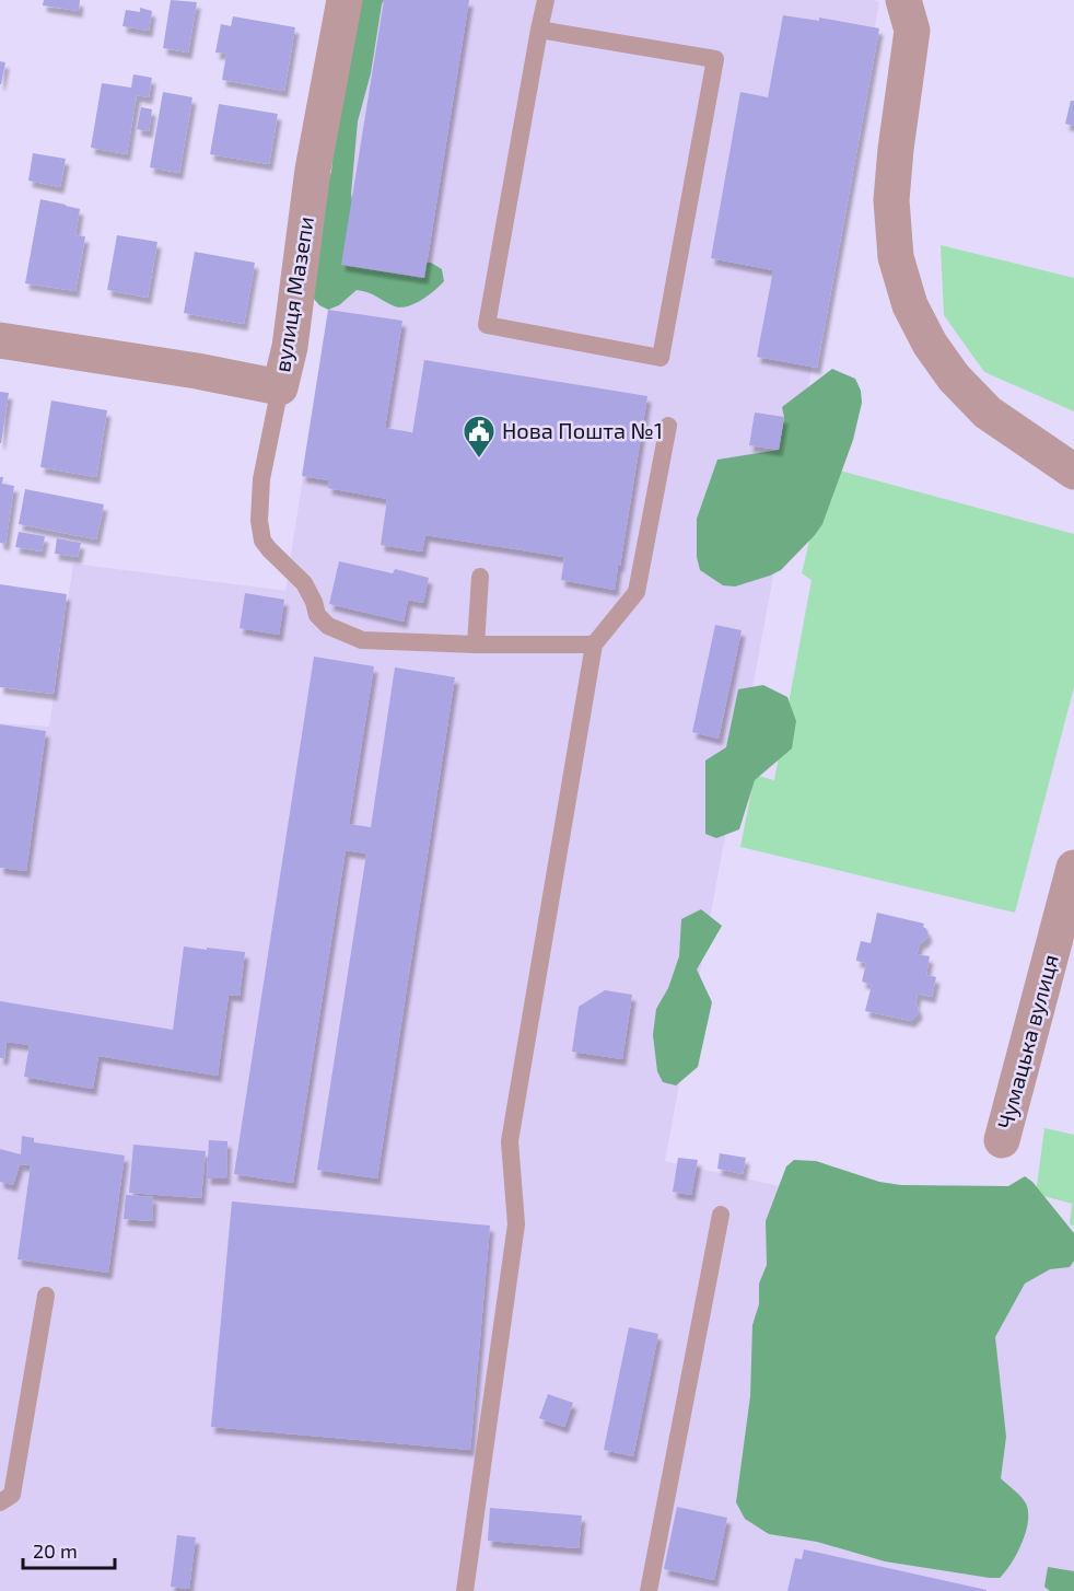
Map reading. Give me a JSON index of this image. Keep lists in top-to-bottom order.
{
  "streets": {
    "street": ["вулиця Мазепи", "Чумацька вулиця"]
  },
  "places": {
    "public building": ["Нова Пошта №1"]
  },
  "scale_bar": "20 m"
}
